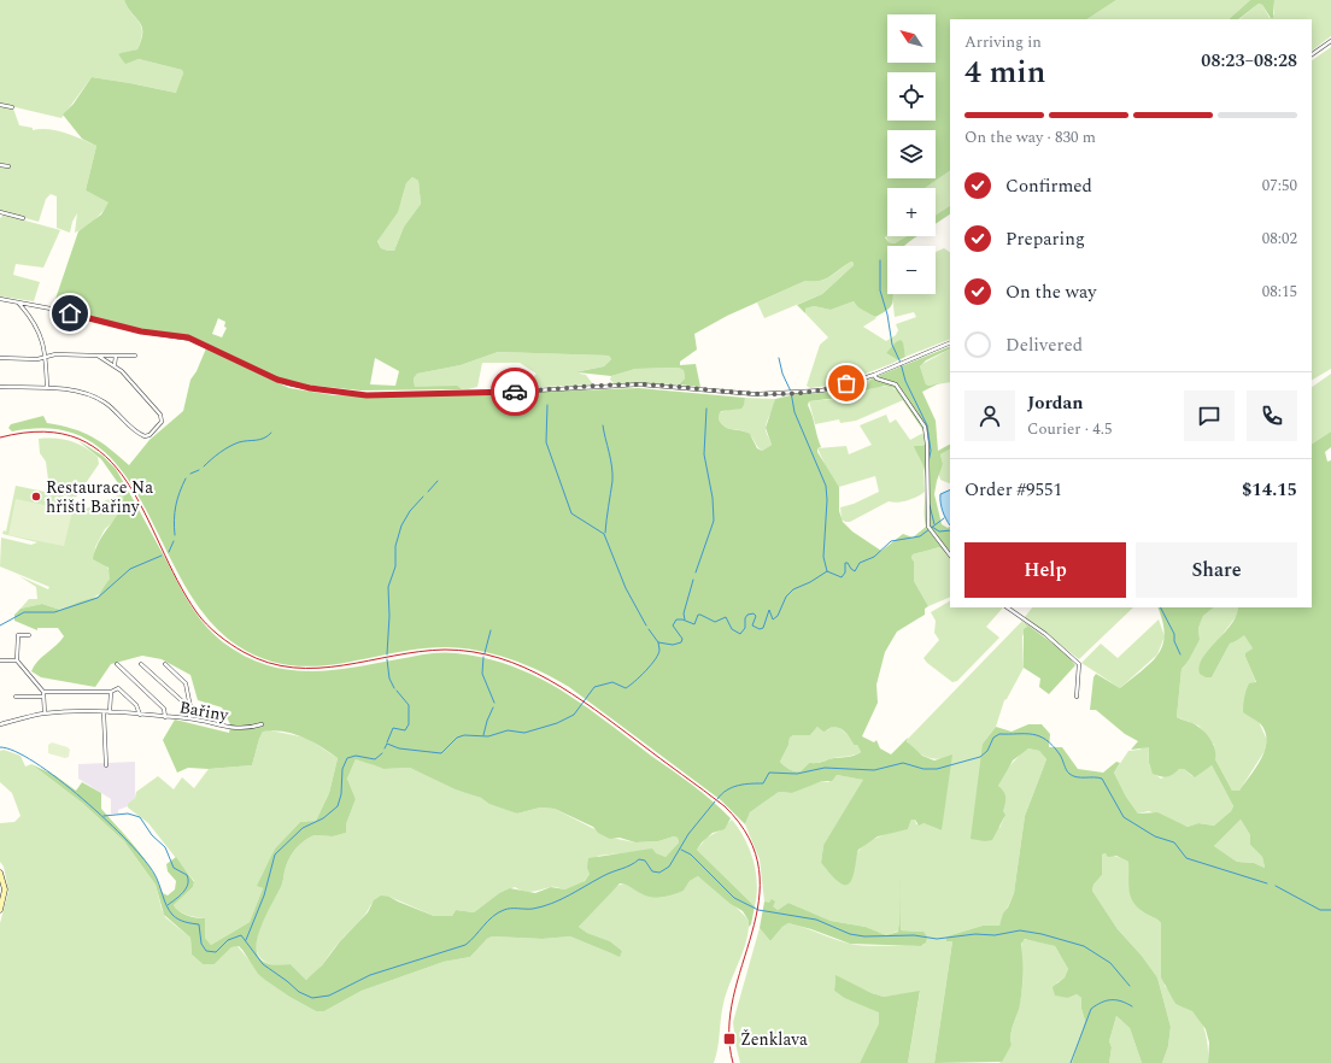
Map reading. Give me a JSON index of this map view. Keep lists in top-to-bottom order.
{
  "streets": {
    "street": ["Bařiny"]
  },
  "places": {
    "other": ["Restaurace Na hřišti Bařiny"],
    "transit": ["Ženklava"]
  },
  "north": "top left",
  "page": {
    "map_buttons": ["+", "−"],
    "heading": ["4 min", "Arriving in", "08:23–08:28"],
    "panel": [
      "Jordan",
      "Courier · 4.5",
      "Order #9551",
      "$14.15"
    ],
    "bar": "On the way · 830 m",
    "list": [
      ["Confirmed", "07:50"],
      ["Preparing", "08:02"],
      ["On the way", "08:15"],
      "Delivered"
    ],
    "buttons": ["Help", "Share"]
  }
}
